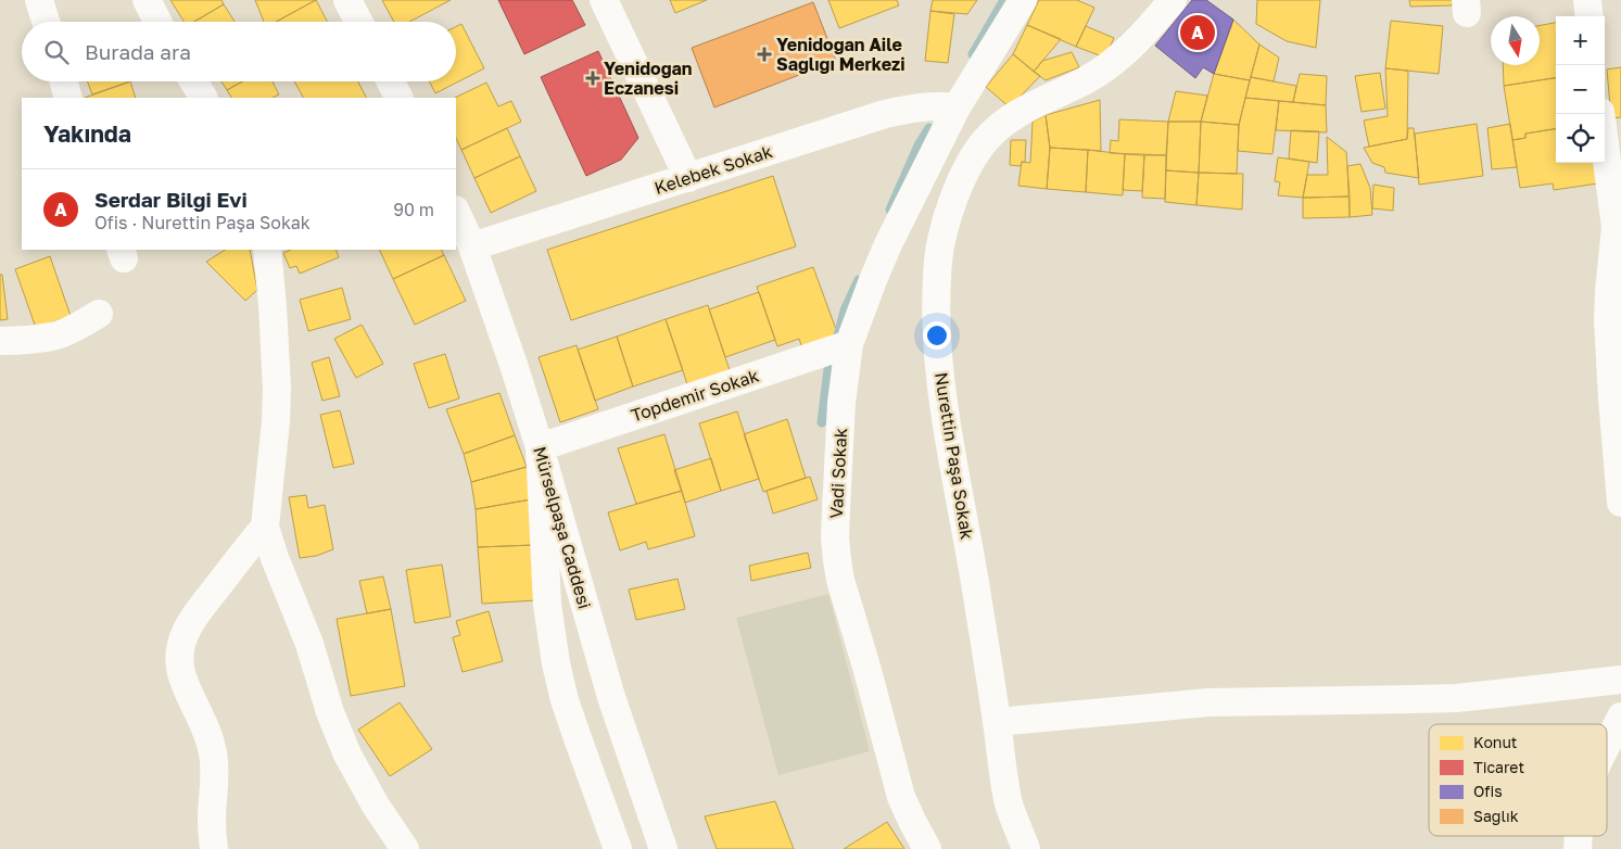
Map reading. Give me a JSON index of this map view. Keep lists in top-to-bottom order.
{
  "streets": {
    "street": [
      "Kelebek Sokak",
      "Topdemir Sokak",
      "Nurettin Paşa Sokak",
      "Vadi Sokak",
      "Mürselpaşa Caddesi"
    ]
  },
  "crossings": [
    ["Kelebek Sokak", "Vadi Sokak"],
    ["Kelebek Sokak", "Mürselpaşa Caddesi"],
    ["Topdemir Sokak", "Vadi Sokak"],
    ["Topdemir Sokak", "Mürselpaşa Caddesi"]
  ],
  "places": {
    "health": ["Yenidoğan Aile Sağlığı Merkezi", "Yenidoğan Eczanesi"]
  },
  "legend": [
    "Konut",
    "Ticaret",
    "Ofis",
    "Sağlık"
  ],
  "north": "bottom",
  "page": {
    "pins": "A",
    "map_buttons": ["+", "−"],
    "search": "Burada ara",
    "heading": "Yakında",
    "list": [
      {
        "mark": "A",
        "name": "Serdar Bilgi Evi",
        "note": "Ofis · Nurettin Paşa Sokak",
        "value": "90 m"
      }
    ]
  }
}
